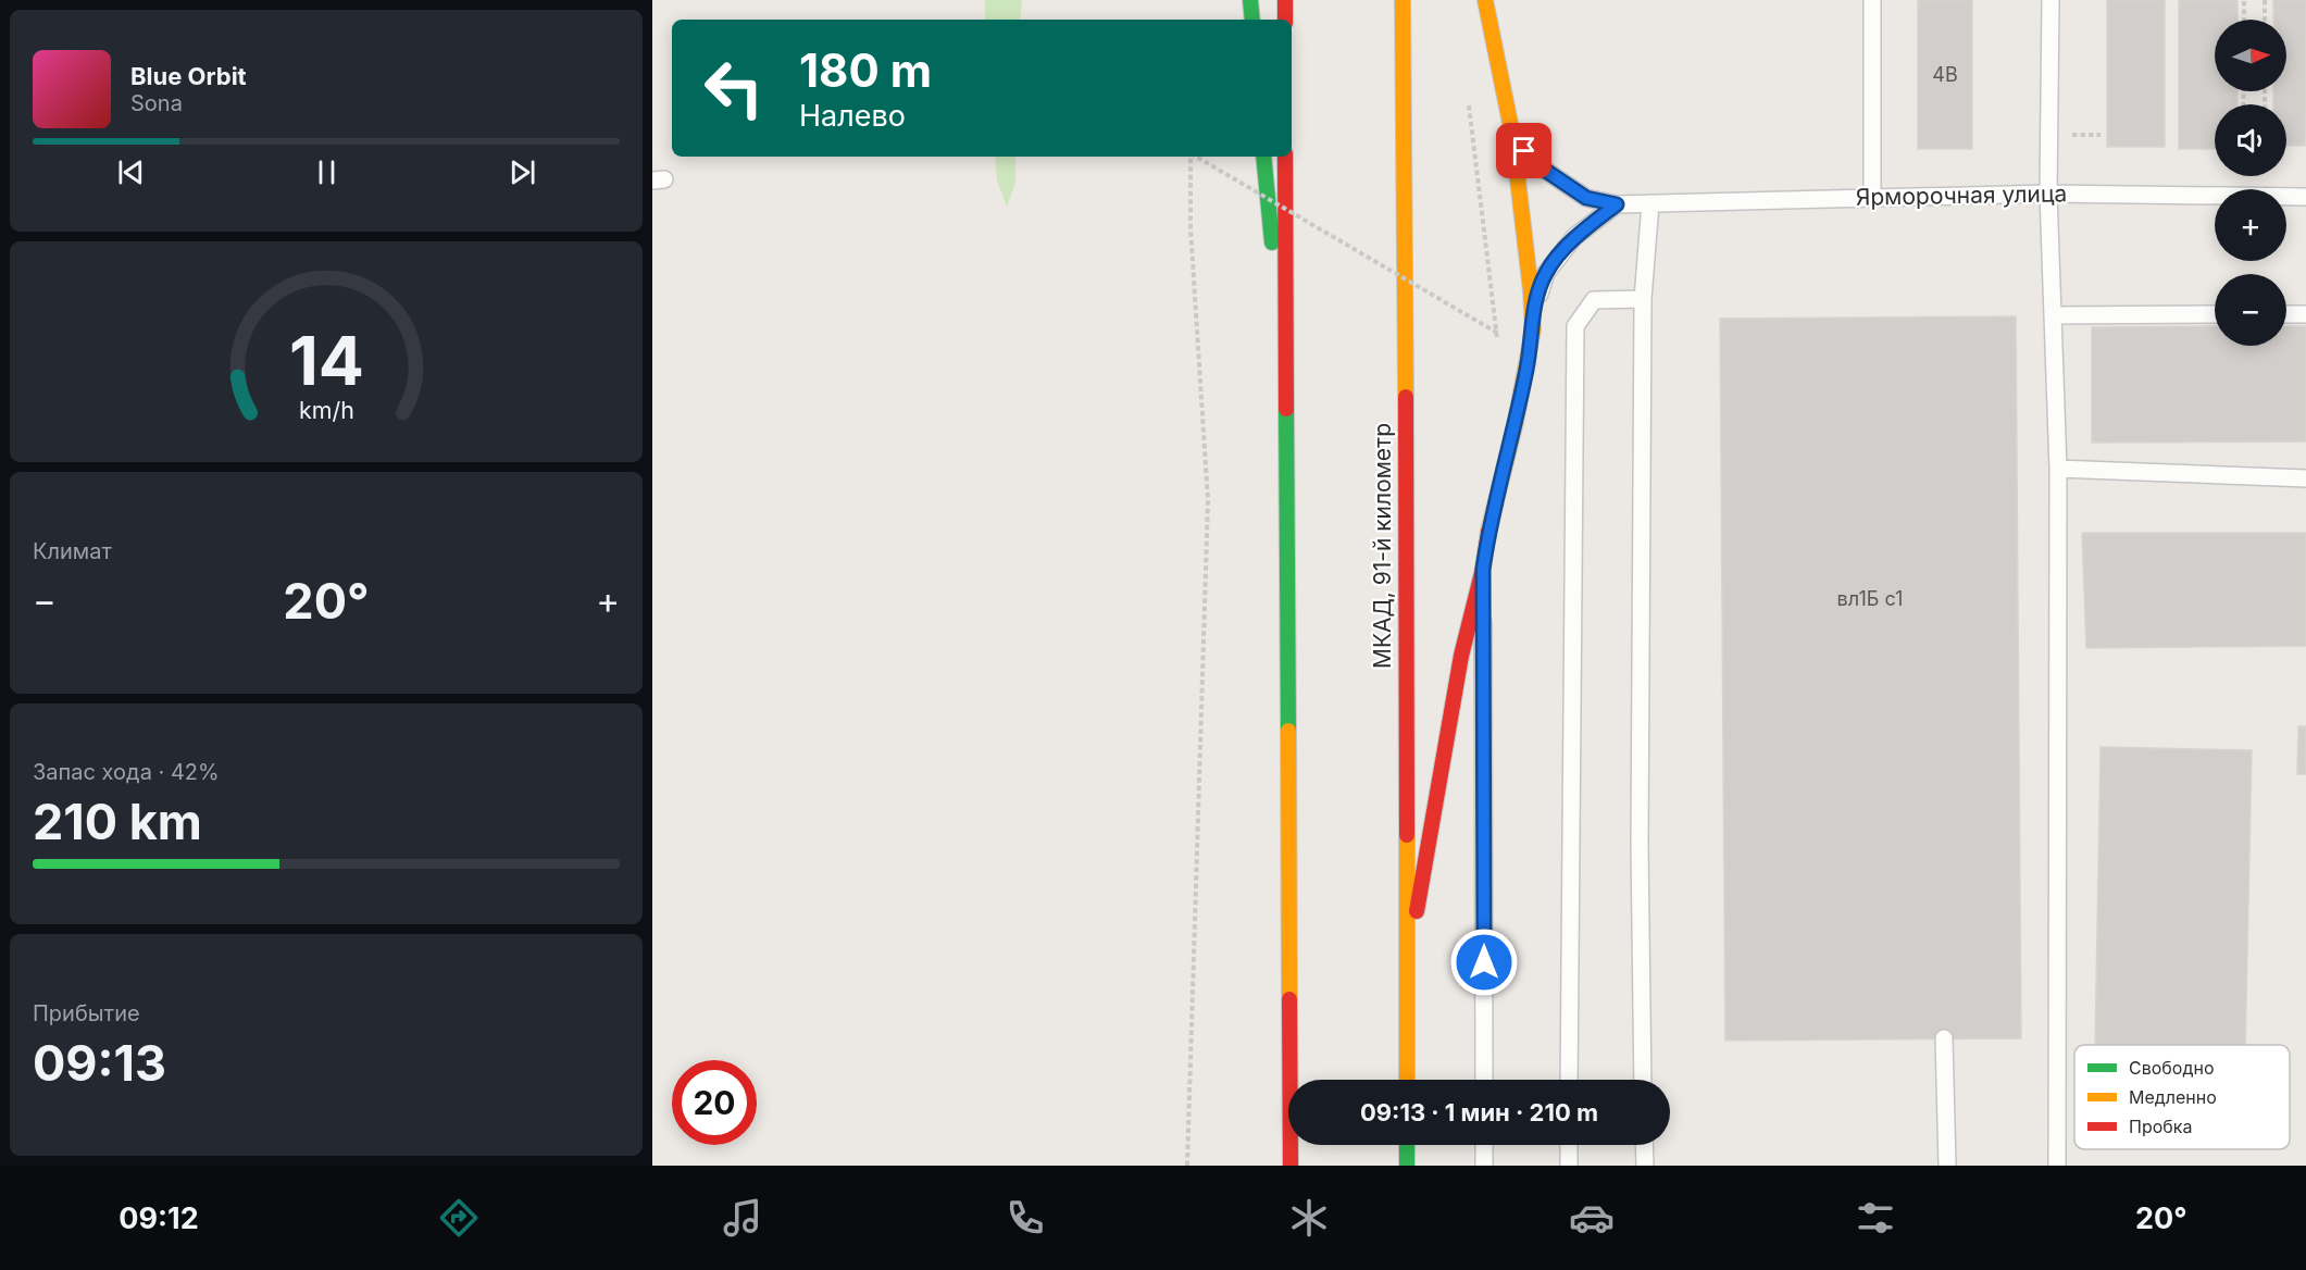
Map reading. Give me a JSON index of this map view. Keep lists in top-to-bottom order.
{
  "streets": {
    "main road": ["МКАД, 91-й километр"],
    "lane": ["Ярморочная улица"]
  },
  "house_numbers": ["4В", "вл1Б с1"],
  "legend": ["Свободно", "Медленно", "Пробка"],
  "north": "right",
  "page": {
    "map_buttons": ["+", "−"],
    "turn": ["180 m", "Налево"],
    "song": ["Blue Orbit", "Sona"],
    "tile": [
      "Климат",
      ["Запас хода · 42%", "210 km"],
      ["Прибытие", "09:13"]
    ],
    "heat": ["−", "20°", "+"],
    "limit": "20",
    "trip": "09:13 · 1 мин · 210 m",
    "tabs": ["09:12", "20°"],
    "gauge": ["14", "km/h"]
  }
}
